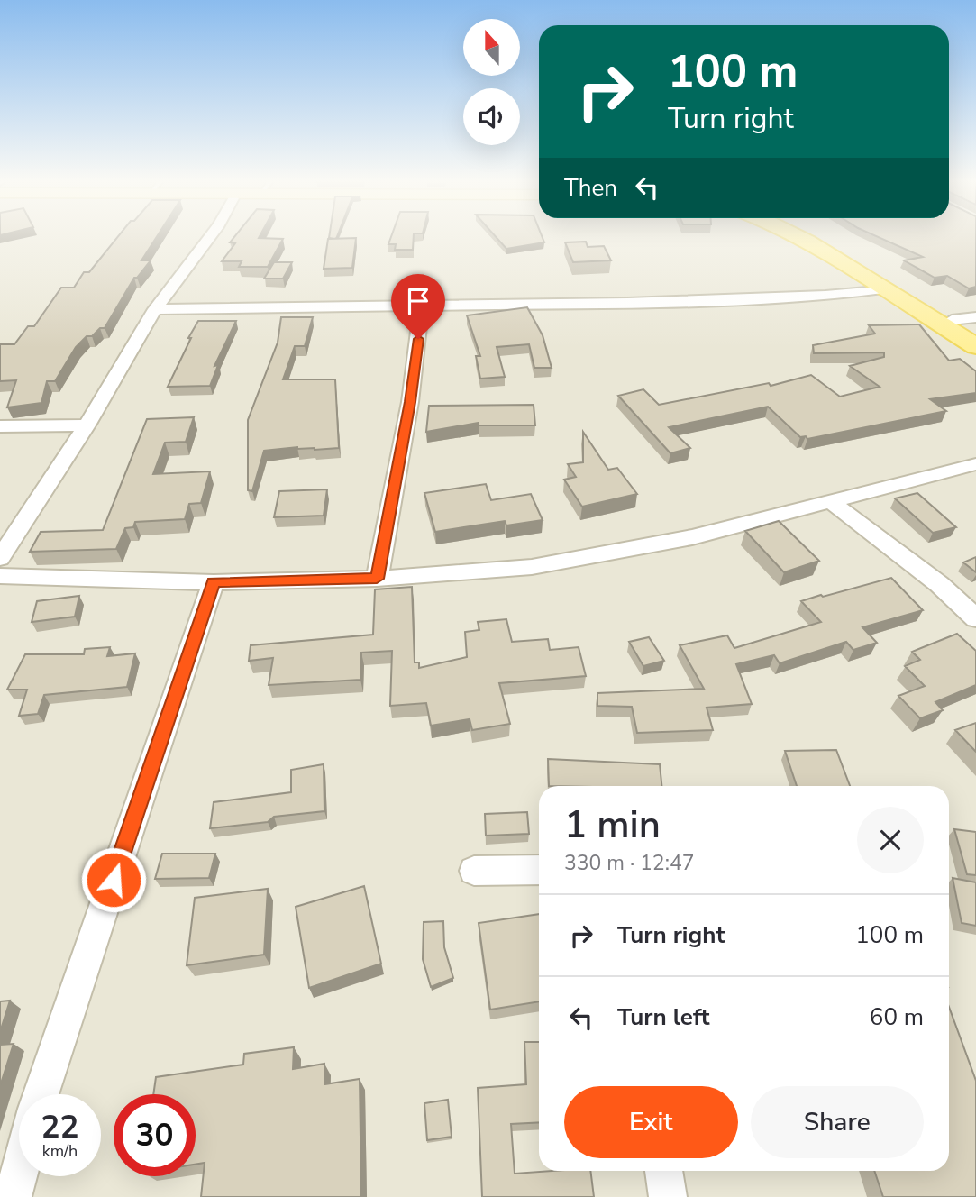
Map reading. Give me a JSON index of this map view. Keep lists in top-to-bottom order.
{
  "north": "top",
  "page": {
    "turn": ["100 m", "Turn right"],
    "then": "Then",
    "heading": ["1 min", "330 m · 12:47"],
    "list": [
      {
        "name": "Turn right",
        "value": "100 m"
      },
      {
        "name": "Turn left",
        "value": "60 m"
      }
    ],
    "buttons": ["Exit", "Share"],
    "speed": "22 km/h",
    "limit": "30"
  }
}
